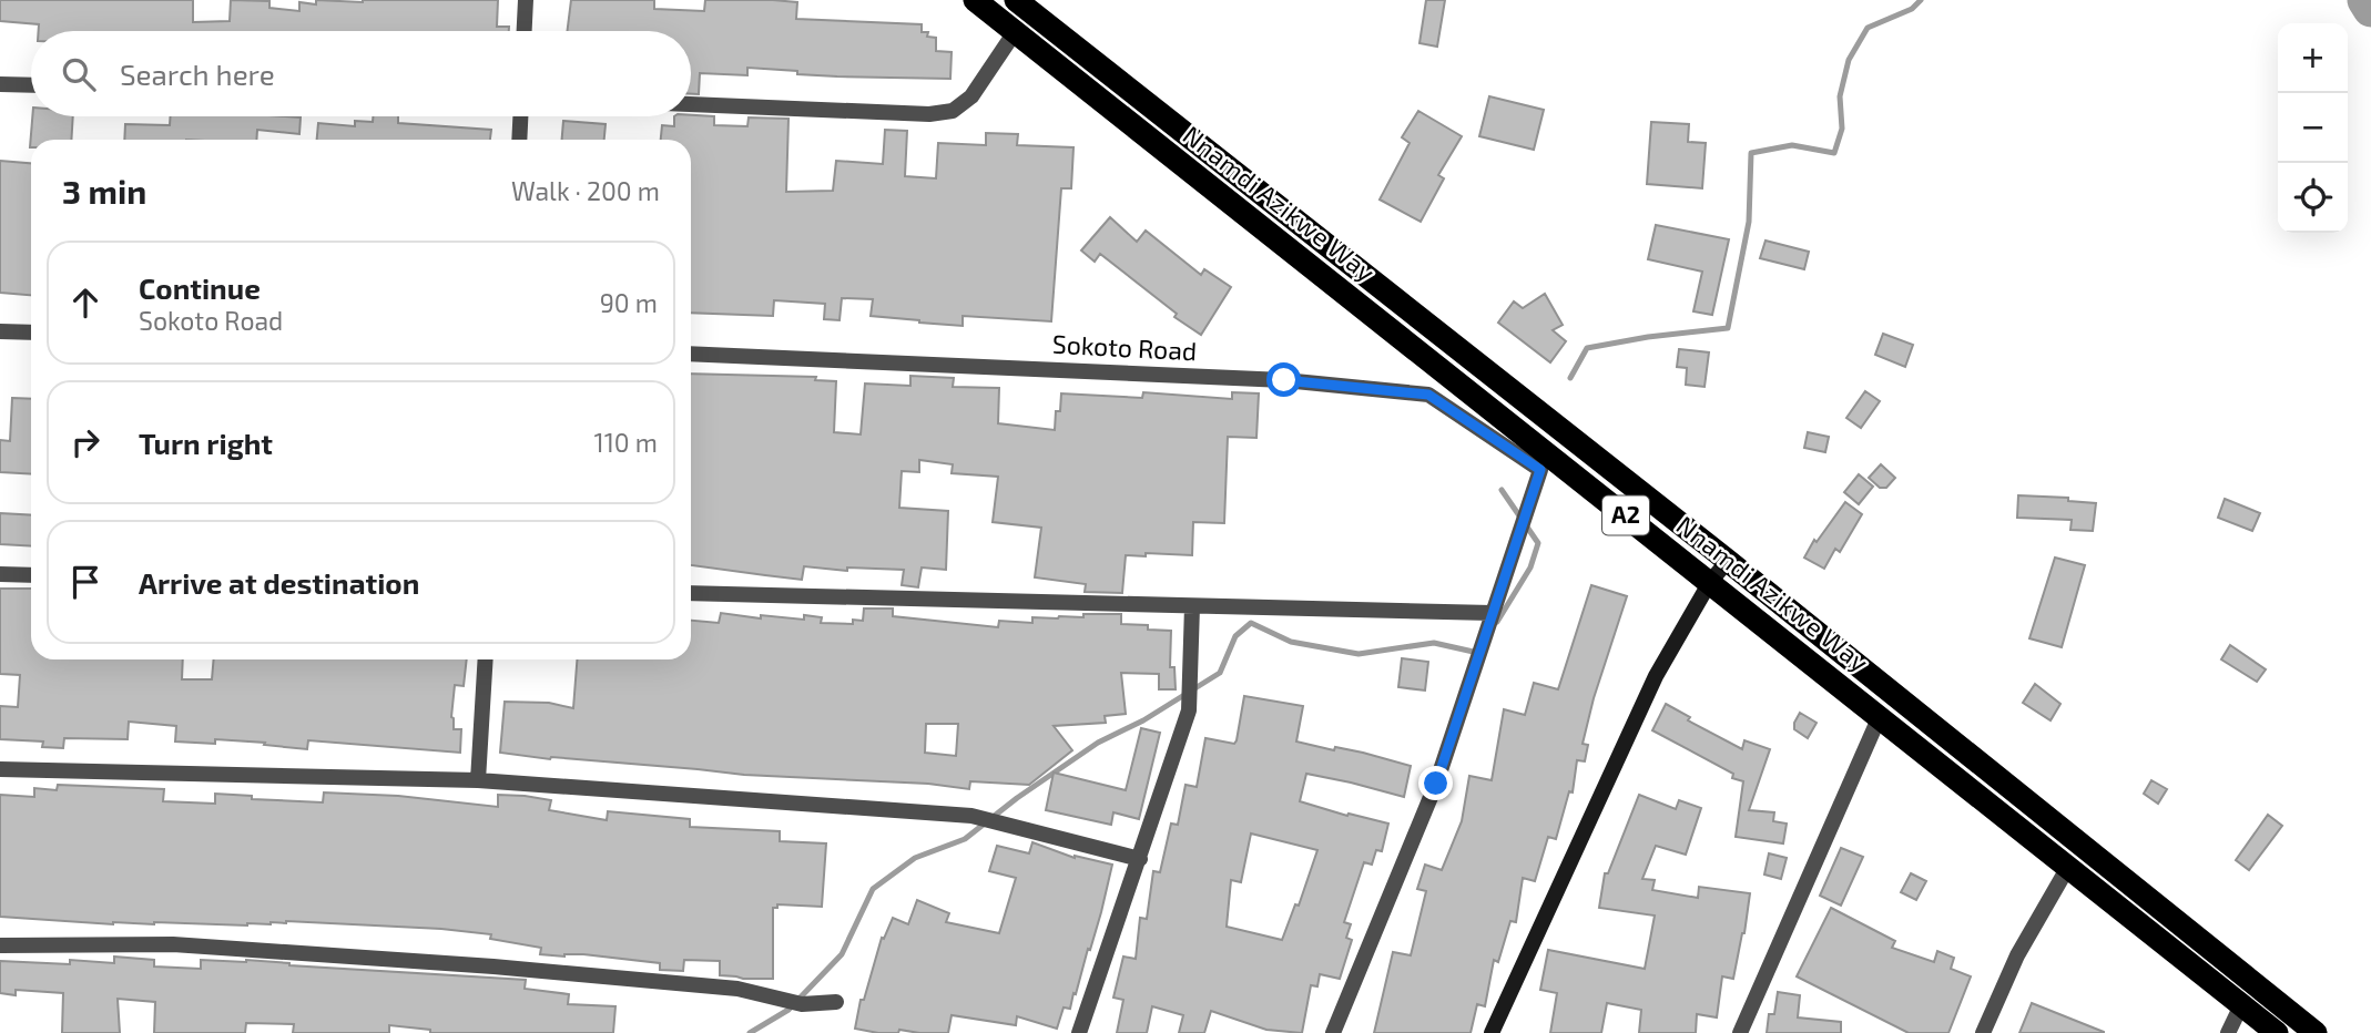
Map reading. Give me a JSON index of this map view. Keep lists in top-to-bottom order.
{
  "streets": {
    "highway": ["Nnamdi Azikwe Way", "A2"],
    "street": ["Sokoto Road"]
  },
  "page": {
    "map_buttons": ["+", "−"],
    "search": "Search here",
    "heading": ["3 min", "Walk · 200 m"],
    "list": [
      ["Continue", "Sokoto Road", "90 m"],
      ["Turn right", "110 m"],
      "Arrive at destination"
    ]
  }
}
